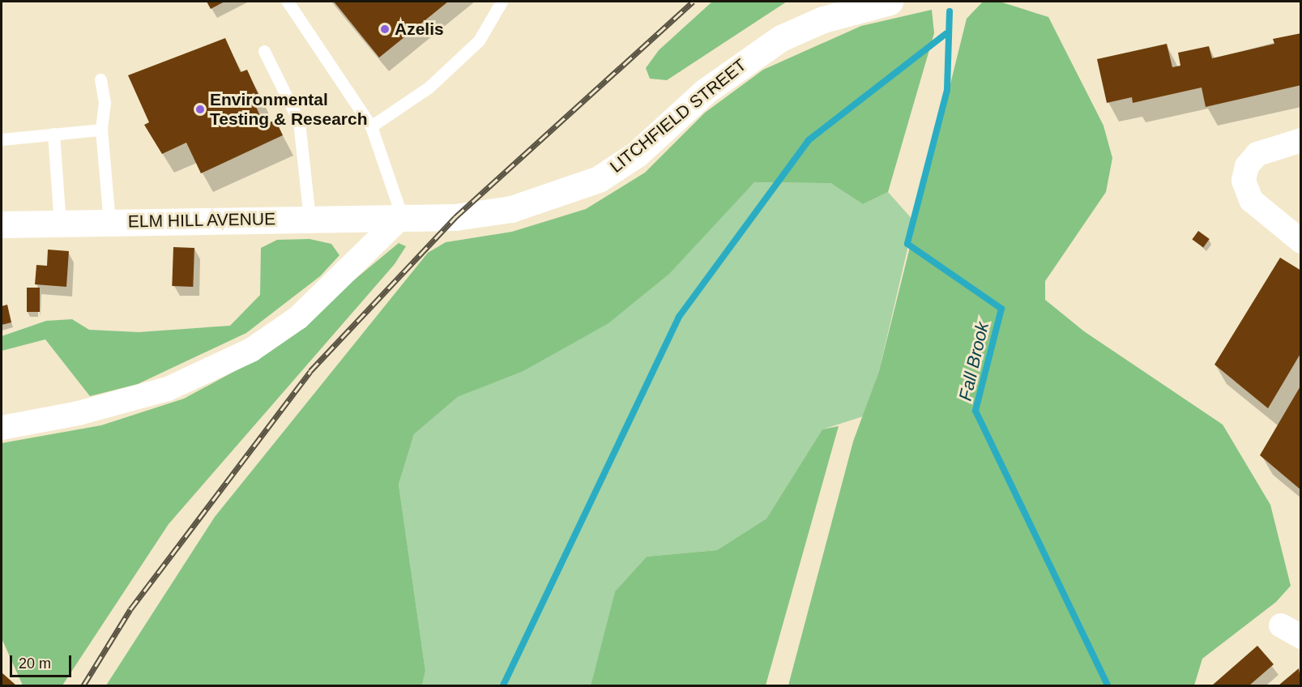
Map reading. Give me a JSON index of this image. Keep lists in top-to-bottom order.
{
  "streets": {
    "main road": ["LITCHFIELD STREET", "ELM HILL AVENUE"]
  },
  "crossings": [
    ["LITCHFIELD STREET", "ELM HILL AVENUE"]
  ],
  "water": ["Fall Brook"],
  "places": ["Azelis", "Environmental Testing & Research"],
  "scale_bar": "20 m"
}
